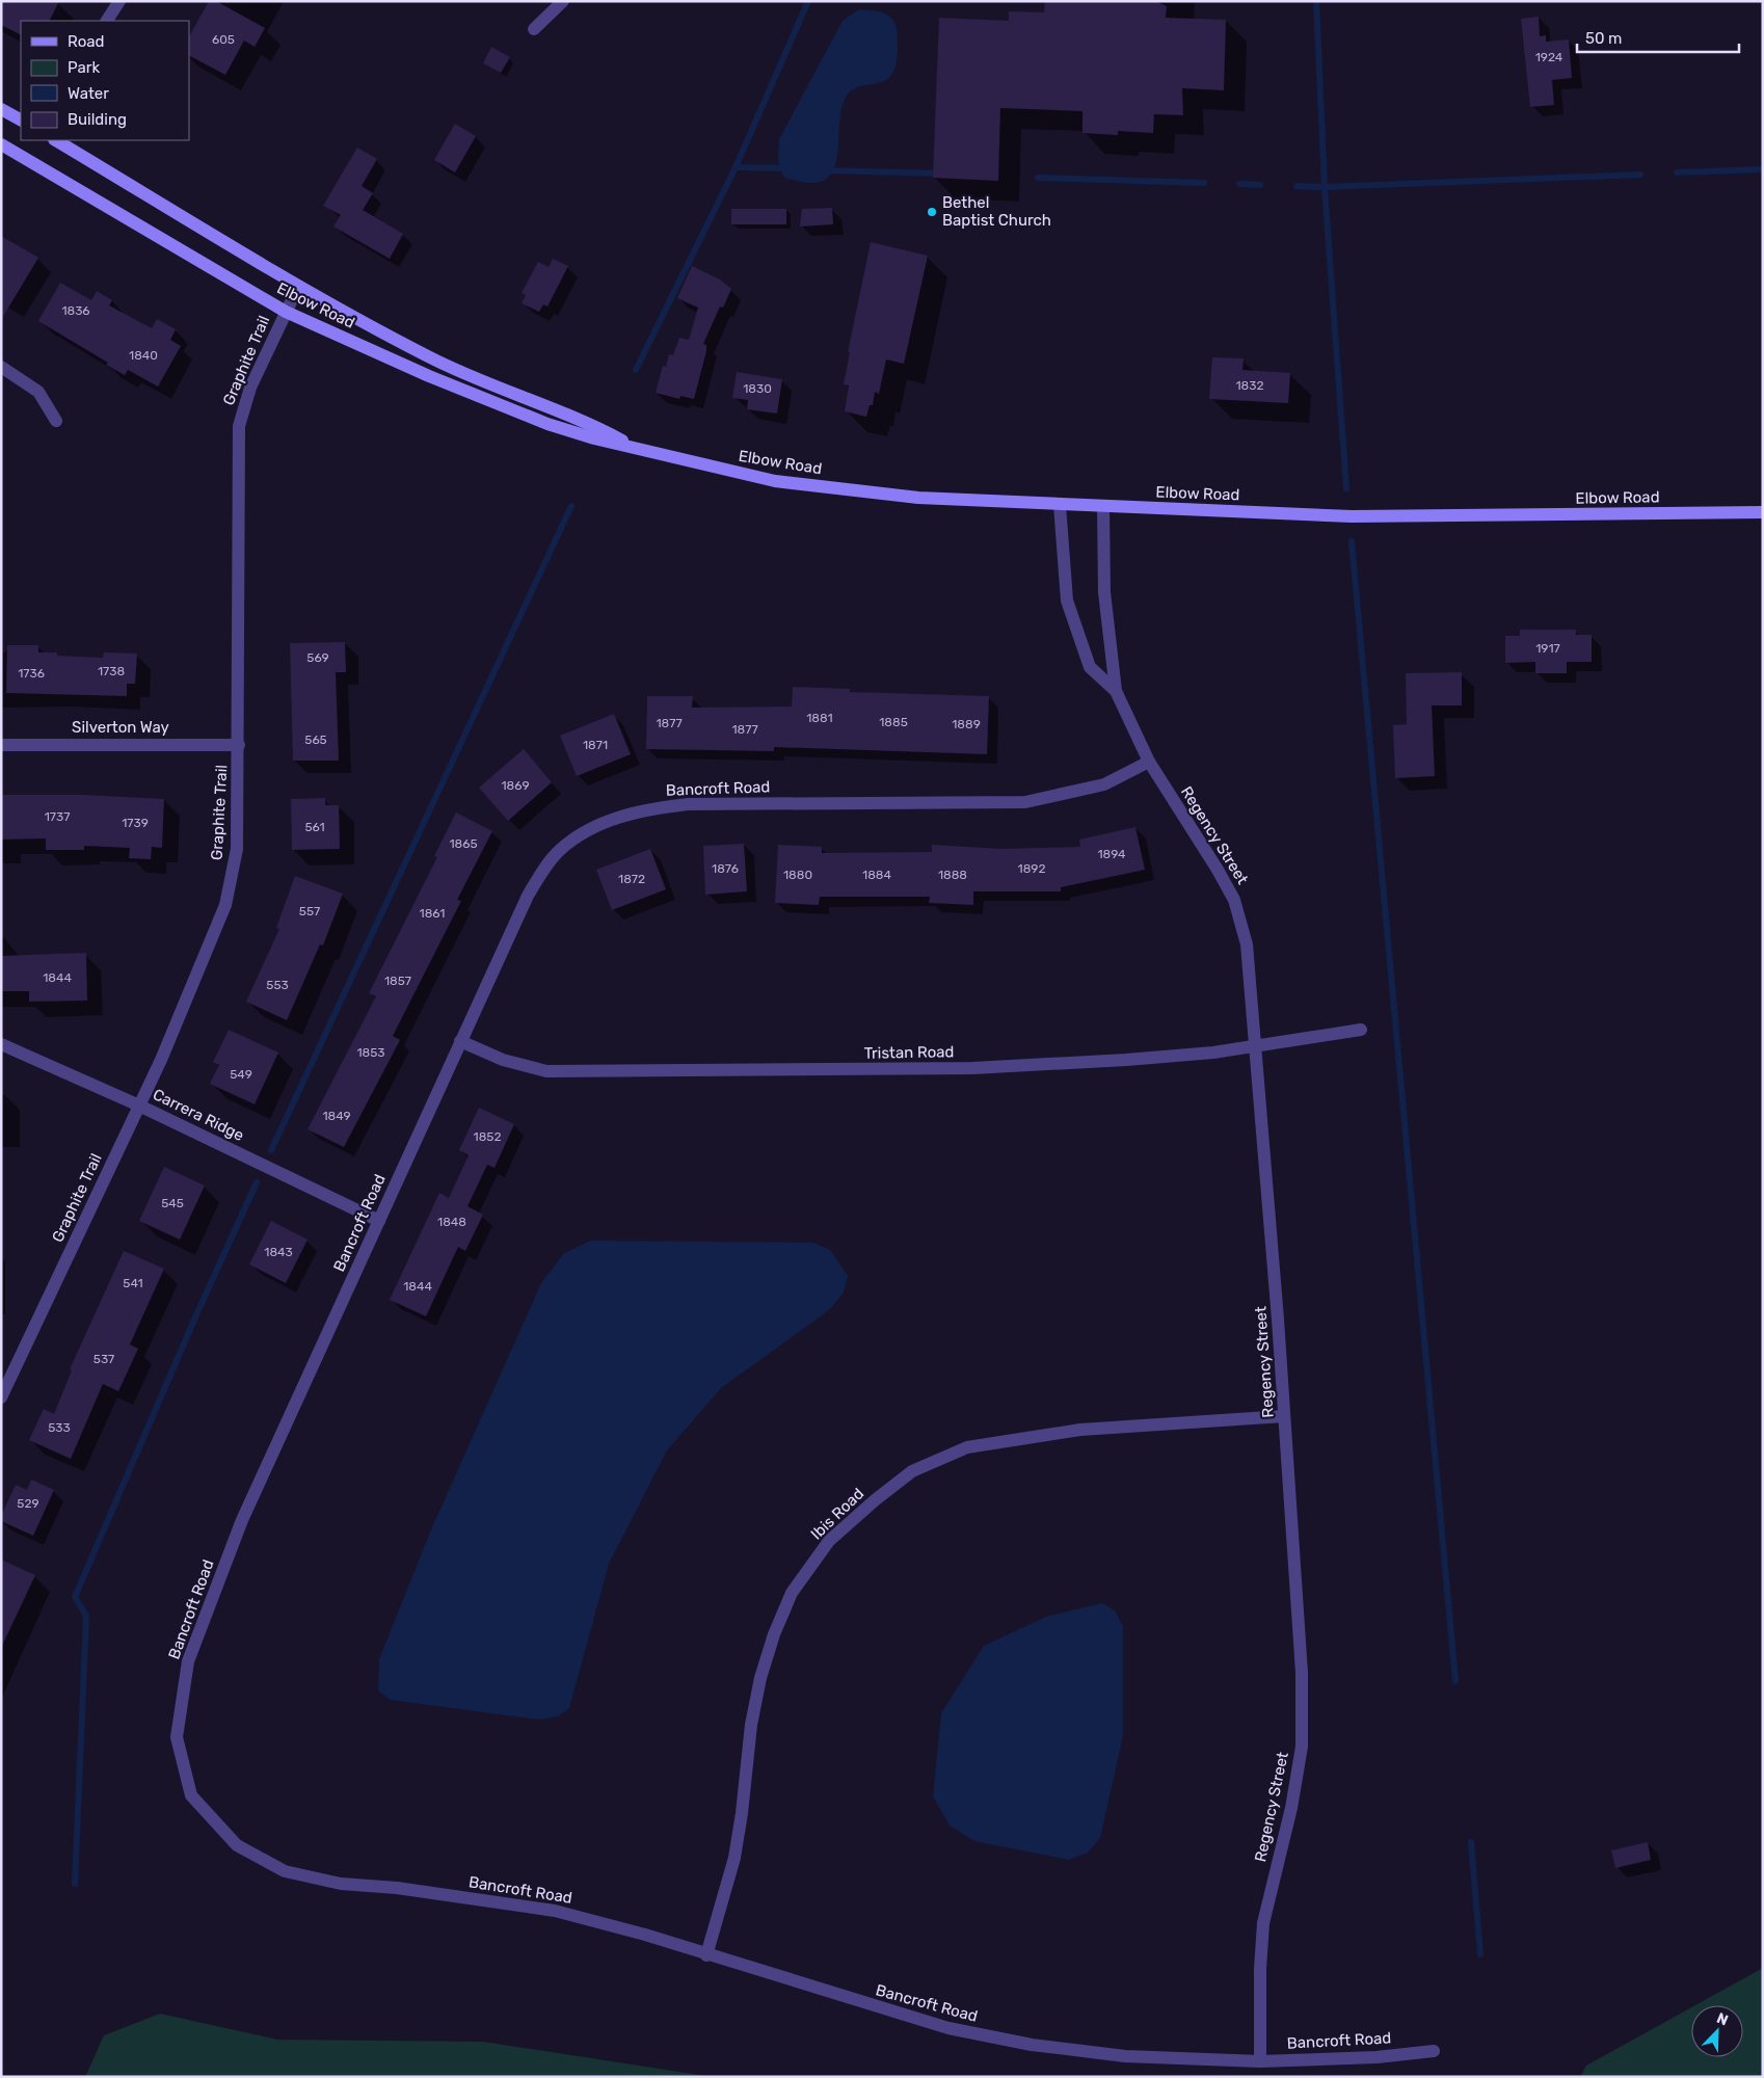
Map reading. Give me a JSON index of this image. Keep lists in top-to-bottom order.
{
  "streets": {
    "main road": ["Elbow Road"],
    "street": [
      "Graphite Trail",
      "Silverton Way",
      "Bancroft Road",
      "Regency Street",
      "Tristan Road",
      "Carrera Ridge",
      "Ibis Road"
    ]
  },
  "crossings": [
    ["Elbow Road", "Graphite Trail"],
    ["Elbow Road", "Regency Street"],
    ["Graphite Trail", "Silverton Way"],
    ["Graphite Trail", "Carrera Ridge"],
    ["Bancroft Road", "Regency Street"],
    ["Bancroft Road", "Tristan Road"],
    ["Bancroft Road", "Carrera Ridge"],
    ["Bancroft Road", "Ibis Road"],
    ["Regency Street", "Tristan Road"],
    ["Regency Street", "Ibis Road"]
  ],
  "places": ["Bethel Baptist Church"],
  "house_numbers": [
    "605",
    "1924",
    "1836",
    "1840",
    "1832",
    "1830",
    "1917",
    "569",
    "1738",
    "1736",
    "1881",
    "1885",
    "1877",
    "1889",
    "1877",
    "565",
    "1871",
    "1869",
    "1737",
    "1739",
    "561",
    "1865",
    "1894",
    "1876",
    "1892",
    "1880",
    "1884",
    "1888",
    "1872",
    "557",
    "1861",
    "1844",
    "1857",
    "553",
    "1853",
    "549",
    "1849",
    "1852",
    "545",
    "1848",
    "1843",
    "541",
    "1844",
    "537",
    "533",
    "529"
  ],
  "legend": [
    "Road",
    "Park",
    "Water",
    "Building"
  ],
  "scale_bar": "50 m",
  "north": "top right"
}
